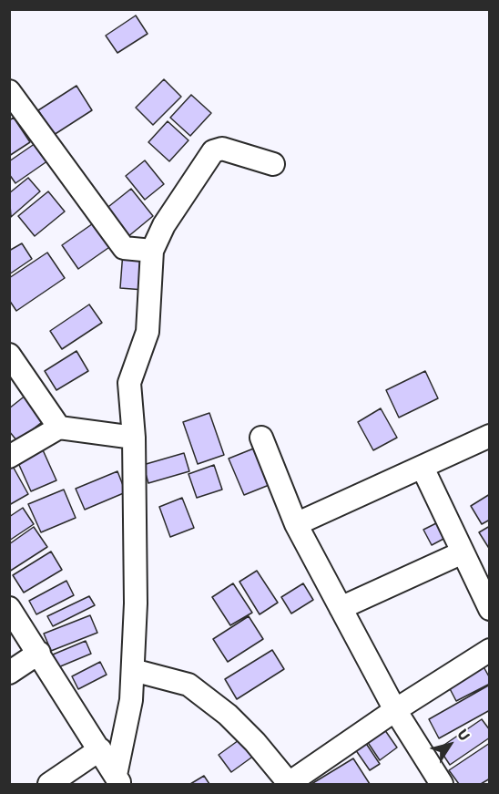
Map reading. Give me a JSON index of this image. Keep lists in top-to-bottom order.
{
  "north": "top right"
}
